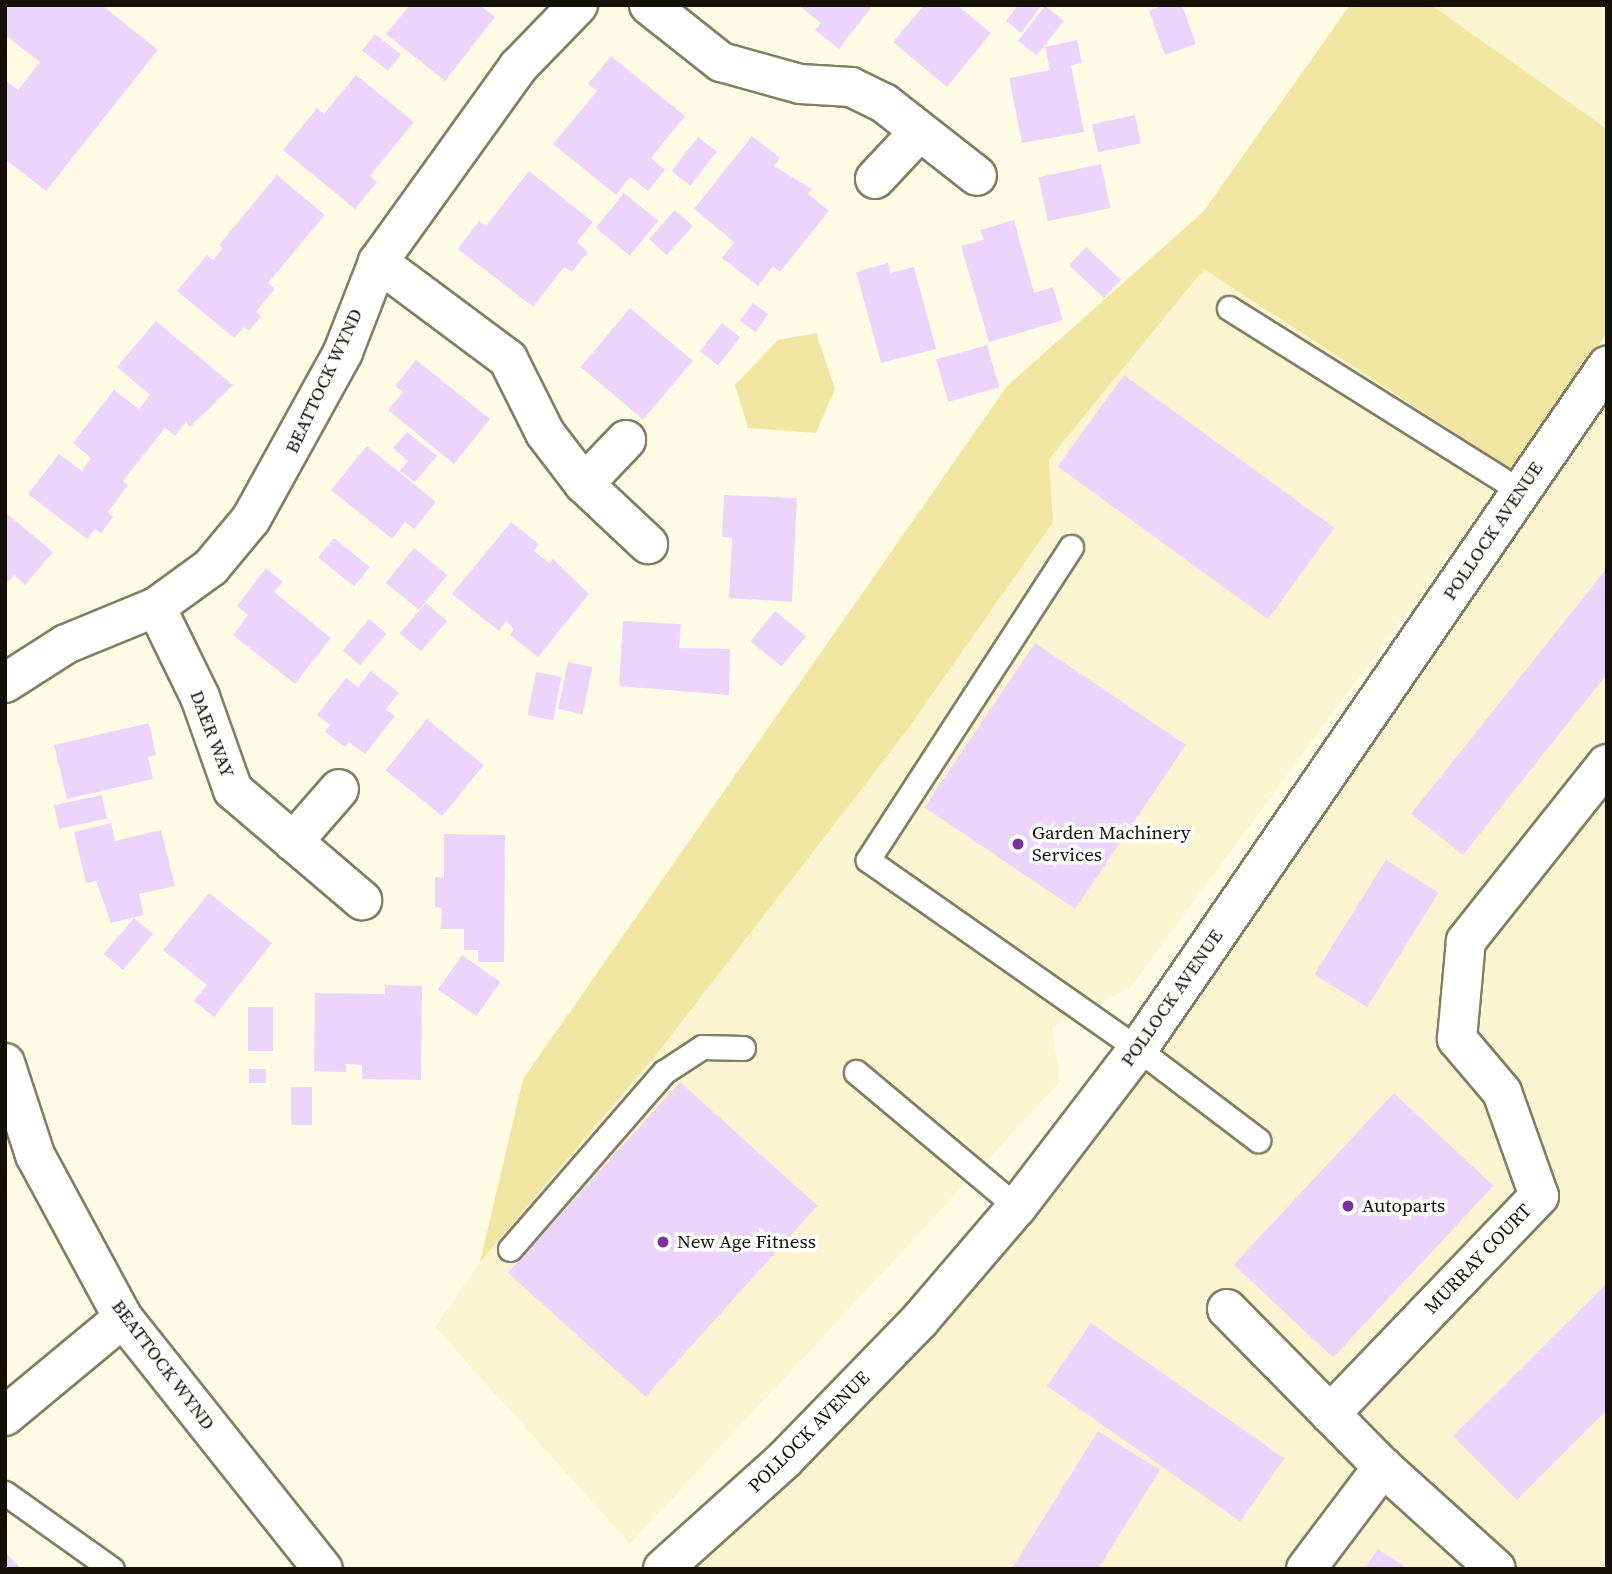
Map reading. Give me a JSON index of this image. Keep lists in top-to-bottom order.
{
  "streets": {
    "street": [
      "BEATTOCK WYND",
      "POLLOCK AVENUE",
      "DAER WAY",
      "MURRAY COURT"
    ]
  },
  "crossings": [
    ["BEATTOCK WYND", "DAER WAY"]
  ],
  "places": ["Garden Machinery Services", "Autoparts", "New Age Fitness"]
}
